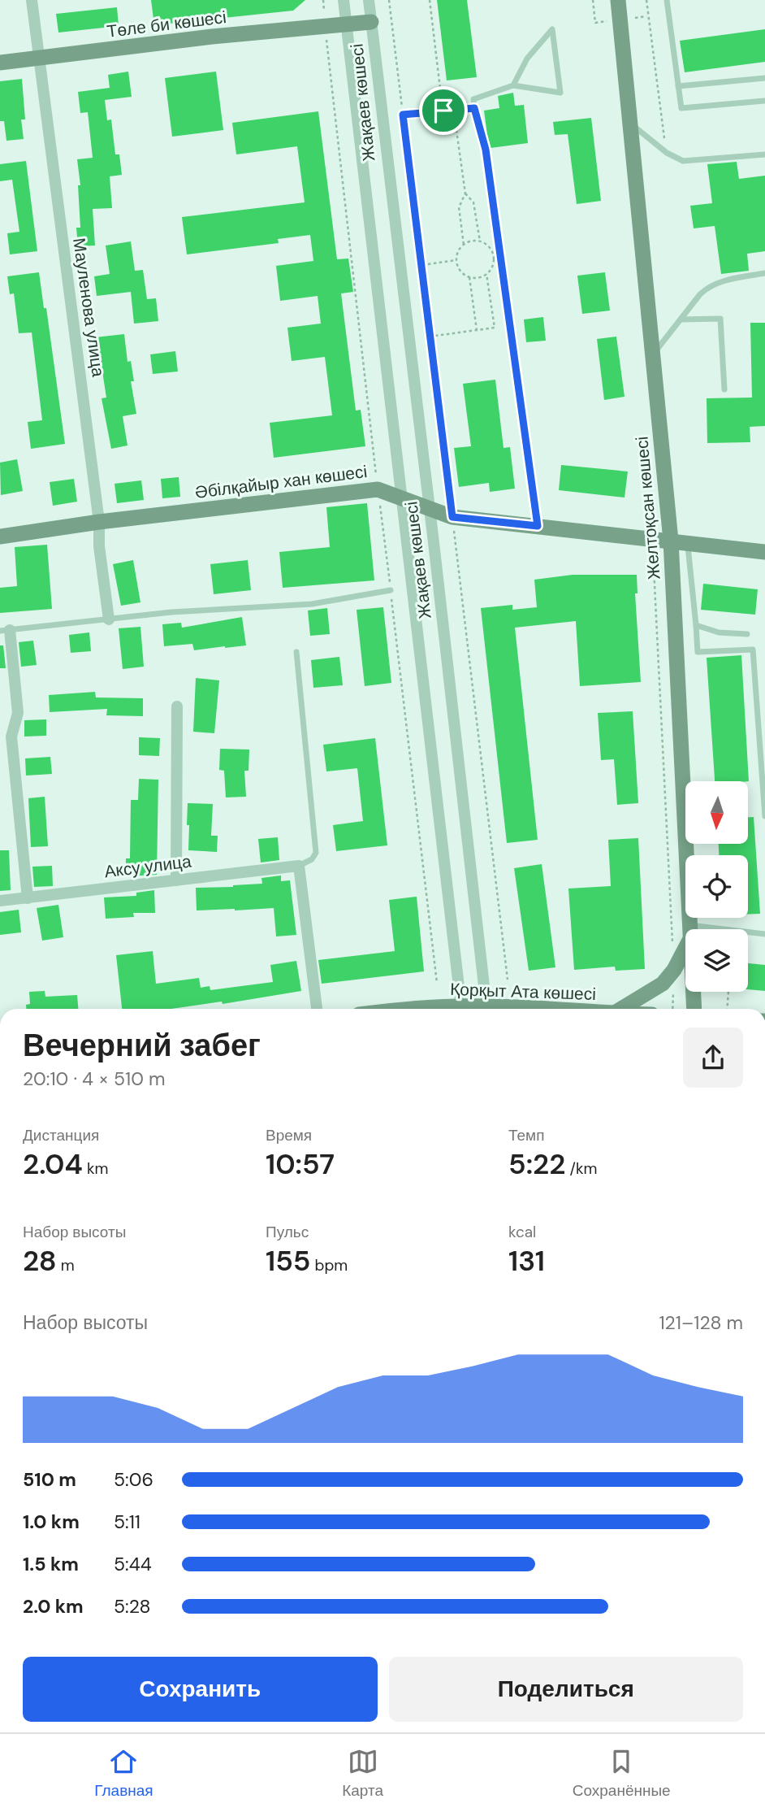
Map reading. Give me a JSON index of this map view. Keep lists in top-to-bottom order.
{
  "streets": {
    "street": [
      "Төле би көшесі",
      "Жақаев көшесі",
      "Мауленова улица",
      "Әбілқайыр хан көшесі",
      "Желтоқсан көшесі",
      "Аксу улица"
    ]
  },
  "crossings": [
    ["Төле би көшесі", "Жақаев көшесі"],
    ["Төле би көшесі", "Мауленова улица"],
    ["Жақаев көшесі", "Әбілқайыр хан көшесі"],
    ["Мауленова улица", "Әбілқайыр хан көшесі"],
    ["Әбілқайыр хан көшесі", "Желтоқсан көшесі"]
  ],
  "north": "bottom",
  "page": {
    "heading": ["Вечерний забег", "20:10 · 4 × 510 m"],
    "stats": [
      ["Дистанция", "2.04 km"],
      ["Время", "10:57"],
      ["Темп", "5:22 /km"],
      ["Набор высоты", "28 m"],
      ["Пульс", "155 bpm"],
      ["kcal", "131"]
    ],
    "chart": ["Набор высоты", "121–128 m"],
    "list": [
      {
        "name": "510 m",
        "note": "5:06"
      },
      {
        "name": "1.0 km",
        "note": "5:11"
      },
      {
        "name": "1.5 km",
        "note": "5:44"
      },
      {
        "name": "2.0 km",
        "note": "5:28"
      }
    ],
    "buttons": ["Сохранить", "Поделиться"],
    "tabs": ["Главная", "Карта", "Сохранённые"]
  }
}
